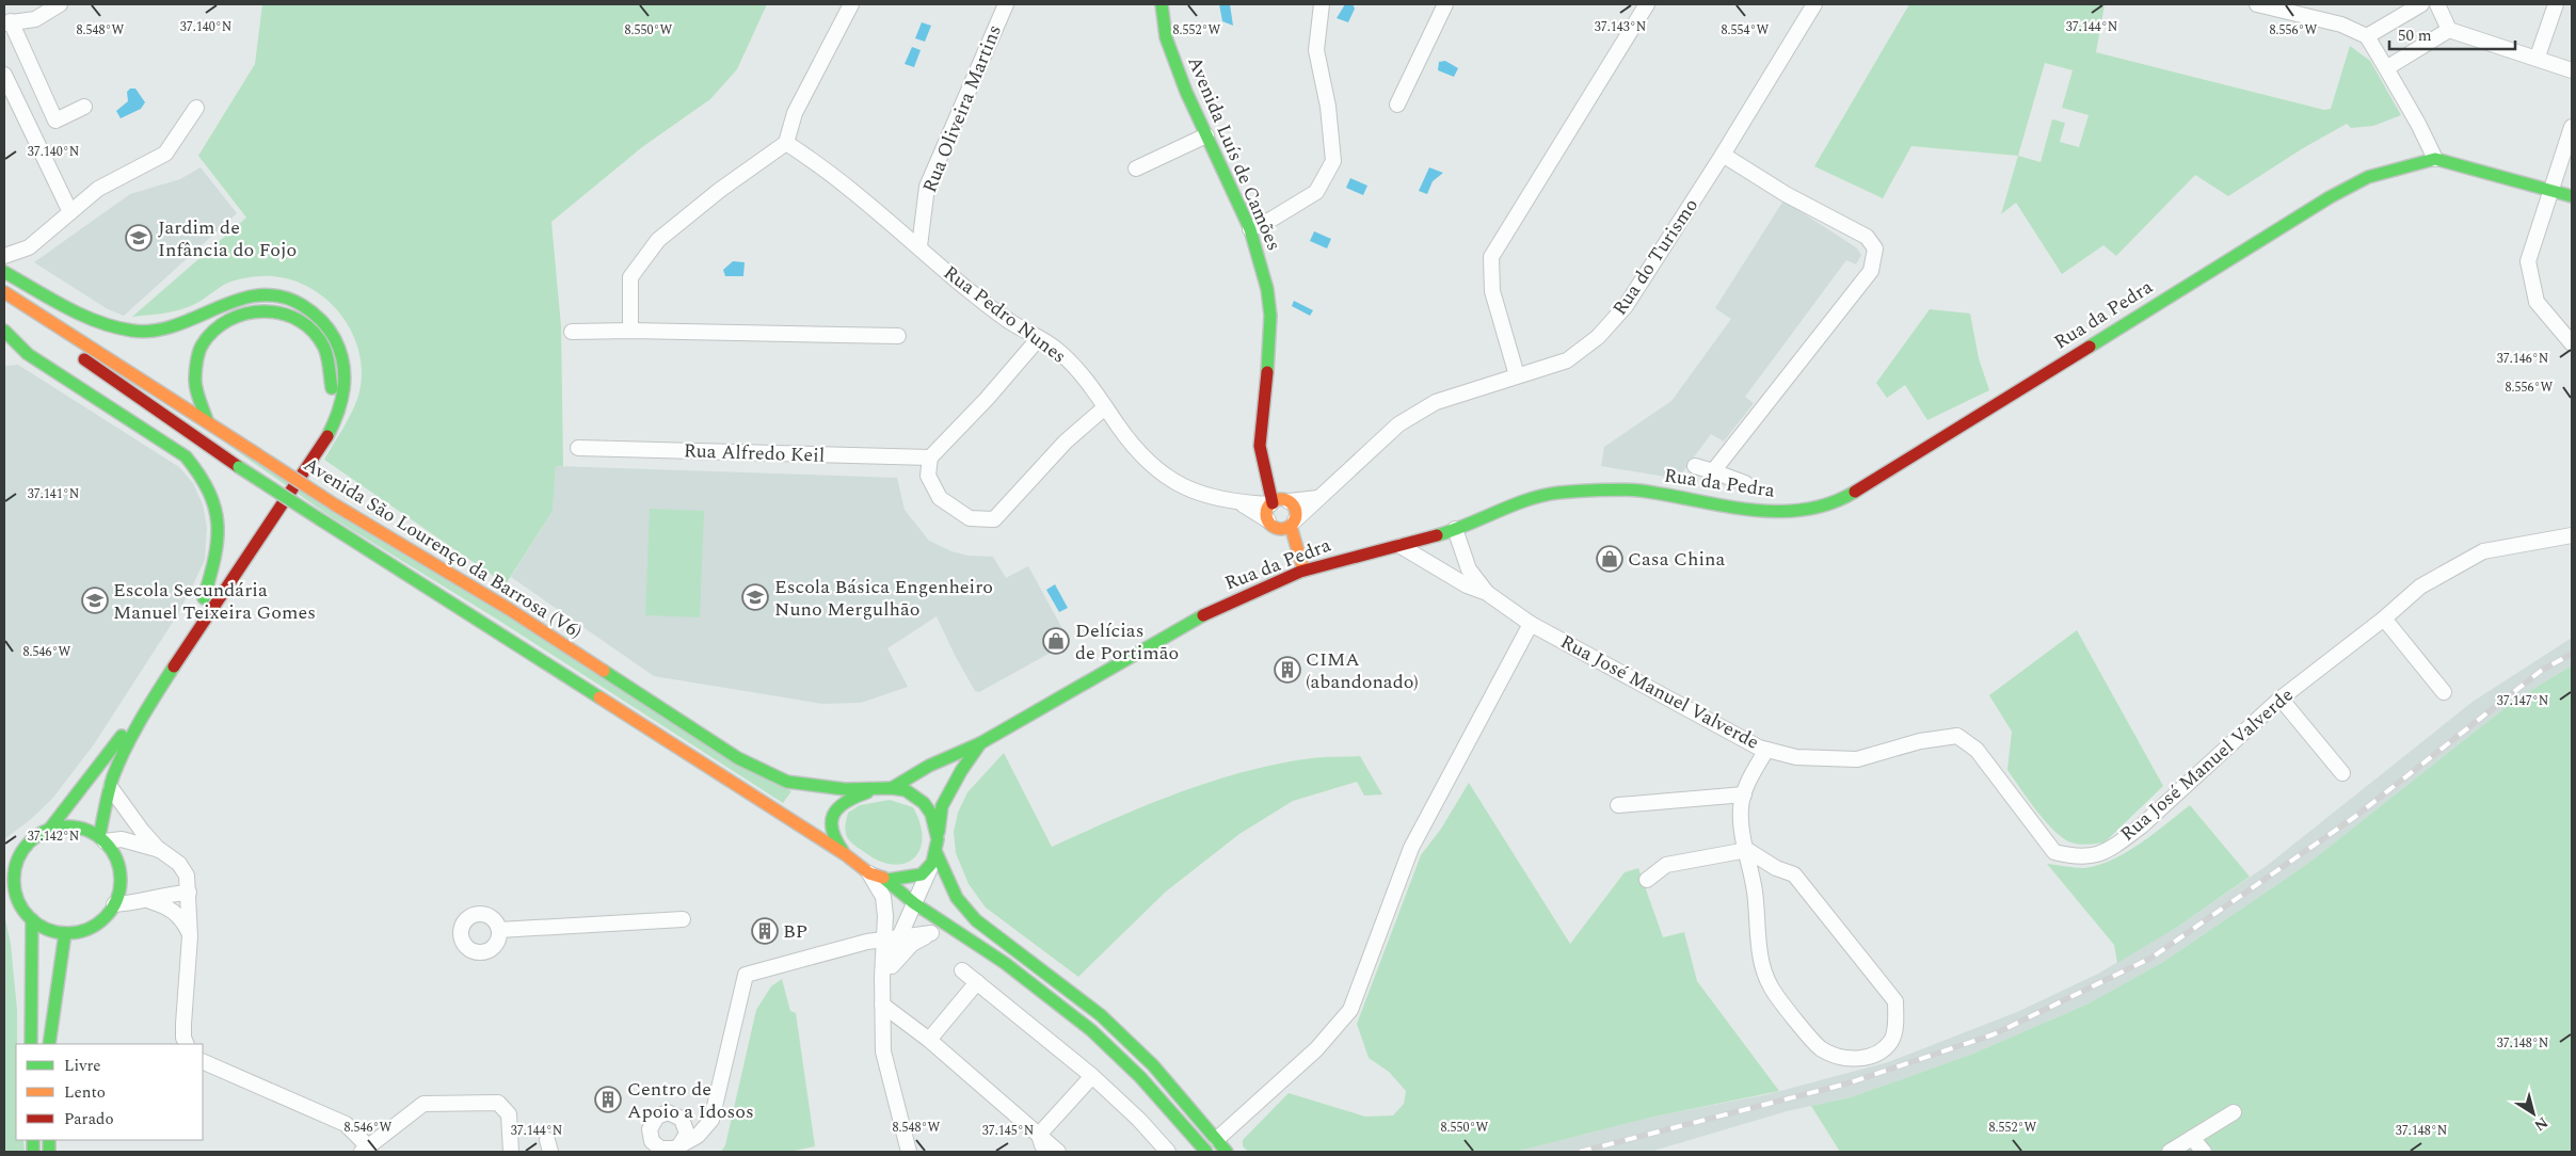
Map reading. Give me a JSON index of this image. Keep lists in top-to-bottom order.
{
  "streets": {
    "main road": ["Avenida Luís de Camões", "Rua da Pedra", "Avenida São Lourenço da Barrosa (V6)"],
    "street": [
      "Rua Oliveira Martins",
      "Rua do Turismo",
      "Rua Pedro Nunes",
      "Rua Alfredo Keil",
      "Rua José Manuel Valverde"
    ]
  },
  "crossings": [
    ["Rua Oliveira Martins", "Rua Pedro Nunes"],
    ["Avenida Luís de Camões", "Rua do Turismo"],
    ["Avenida Luís de Camões", "Rua Pedro Nunes"],
    ["Avenida Luís de Camões", "Rua da Pedra"],
    ["Rua do Turismo", "Rua Pedro Nunes"],
    ["Rua da Pedra", "Avenida São Lourenço da Barrosa (V6)"]
  ],
  "places": {
    "school or university": ["Jardim de Infância do Fojo", "Escola Básica Engenheiro Nuno Mergulhão", "Escola Secundária Manuel Teixeira Gomes"],
    "shop": ["Casa China", "Delícias de Portimão"],
    "building": ["CIMA (abandonado)", "BP", "Centro de Apoio a Idosos"]
  },
  "legend": ["Livre", "Lento", "Parado"],
  "scale_bar": "50 m",
  "north": "bottom right",
  "coordinates": [
    "37.140°N",
    "37.143°N",
    "37.144°N",
    "8.548°W",
    "8.550°W",
    "8.552°W",
    "8.554°W",
    "8.556°W",
    "37.146°N",
    "37.141°N",
    "8.546°W",
    "37.147°N",
    "37.142°N",
    "37.148°N",
    "37.145°N"
  ]
}
